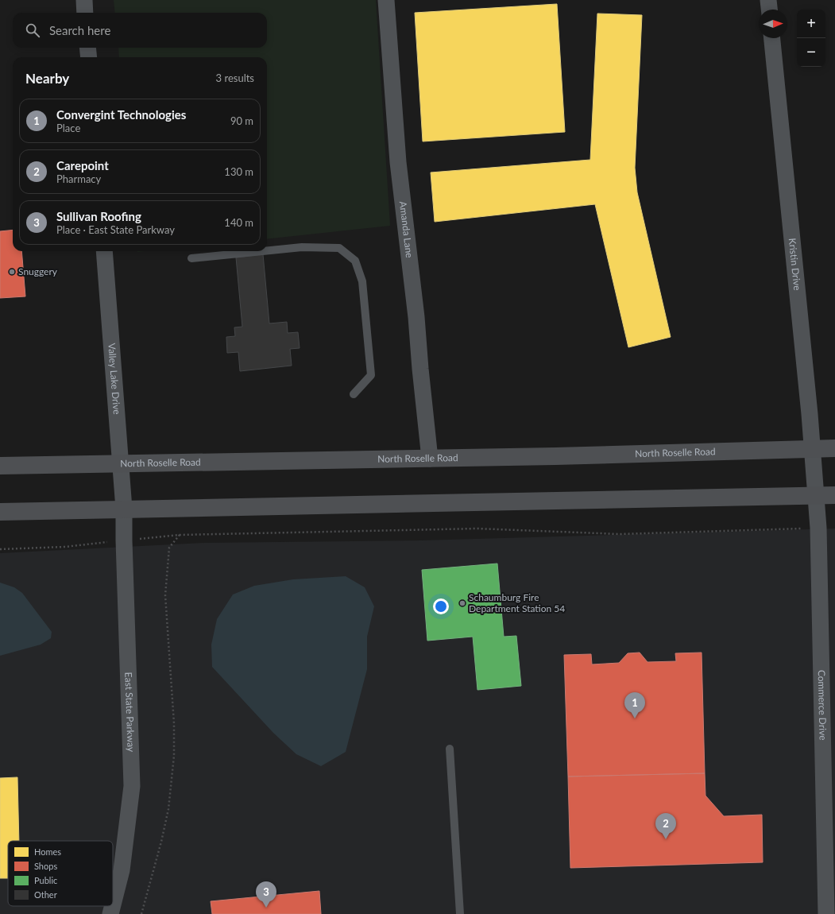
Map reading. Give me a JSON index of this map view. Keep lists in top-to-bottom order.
{
  "streets": {
    "main road": ["North Roselle Road"],
    "street": [
      "Amanda Lane",
      "Kristin Drive",
      "Valley Lake Drive",
      "Commerce Drive",
      "East State Parkway"
    ]
  },
  "crossings": [
    ["Amanda Lane", "North Roselle Road"],
    ["Kristin Drive", "North Roselle Road"],
    ["Kristin Drive", "Commerce Drive"],
    ["Valley Lake Drive", "North Roselle Road"],
    ["Valley Lake Drive", "East State Parkway"]
  ],
  "places": ["Snuggery", "Schaumburg Fire Department Station 54"],
  "legend": [
    "Homes",
    "Shops",
    "Public",
    "Other"
  ],
  "north": "right",
  "page": {
    "map_buttons": ["+", "−"],
    "search": "Search here",
    "heading": ["Nearby", "3 results"],
    "list": [
      {
        "mark": "1",
        "name": "Convergint Technologies",
        "note": "Place",
        "value": "90 m"
      },
      {
        "mark": "2",
        "name": "Carepoint",
        "note": "Pharmacy",
        "value": "130 m"
      },
      {
        "mark": "3",
        "name": "Sullivan Roofing",
        "note": "Place · East State Parkway",
        "value": "140 m"
      }
    ],
    "pins": ["1", "2", "3"]
  }
}
